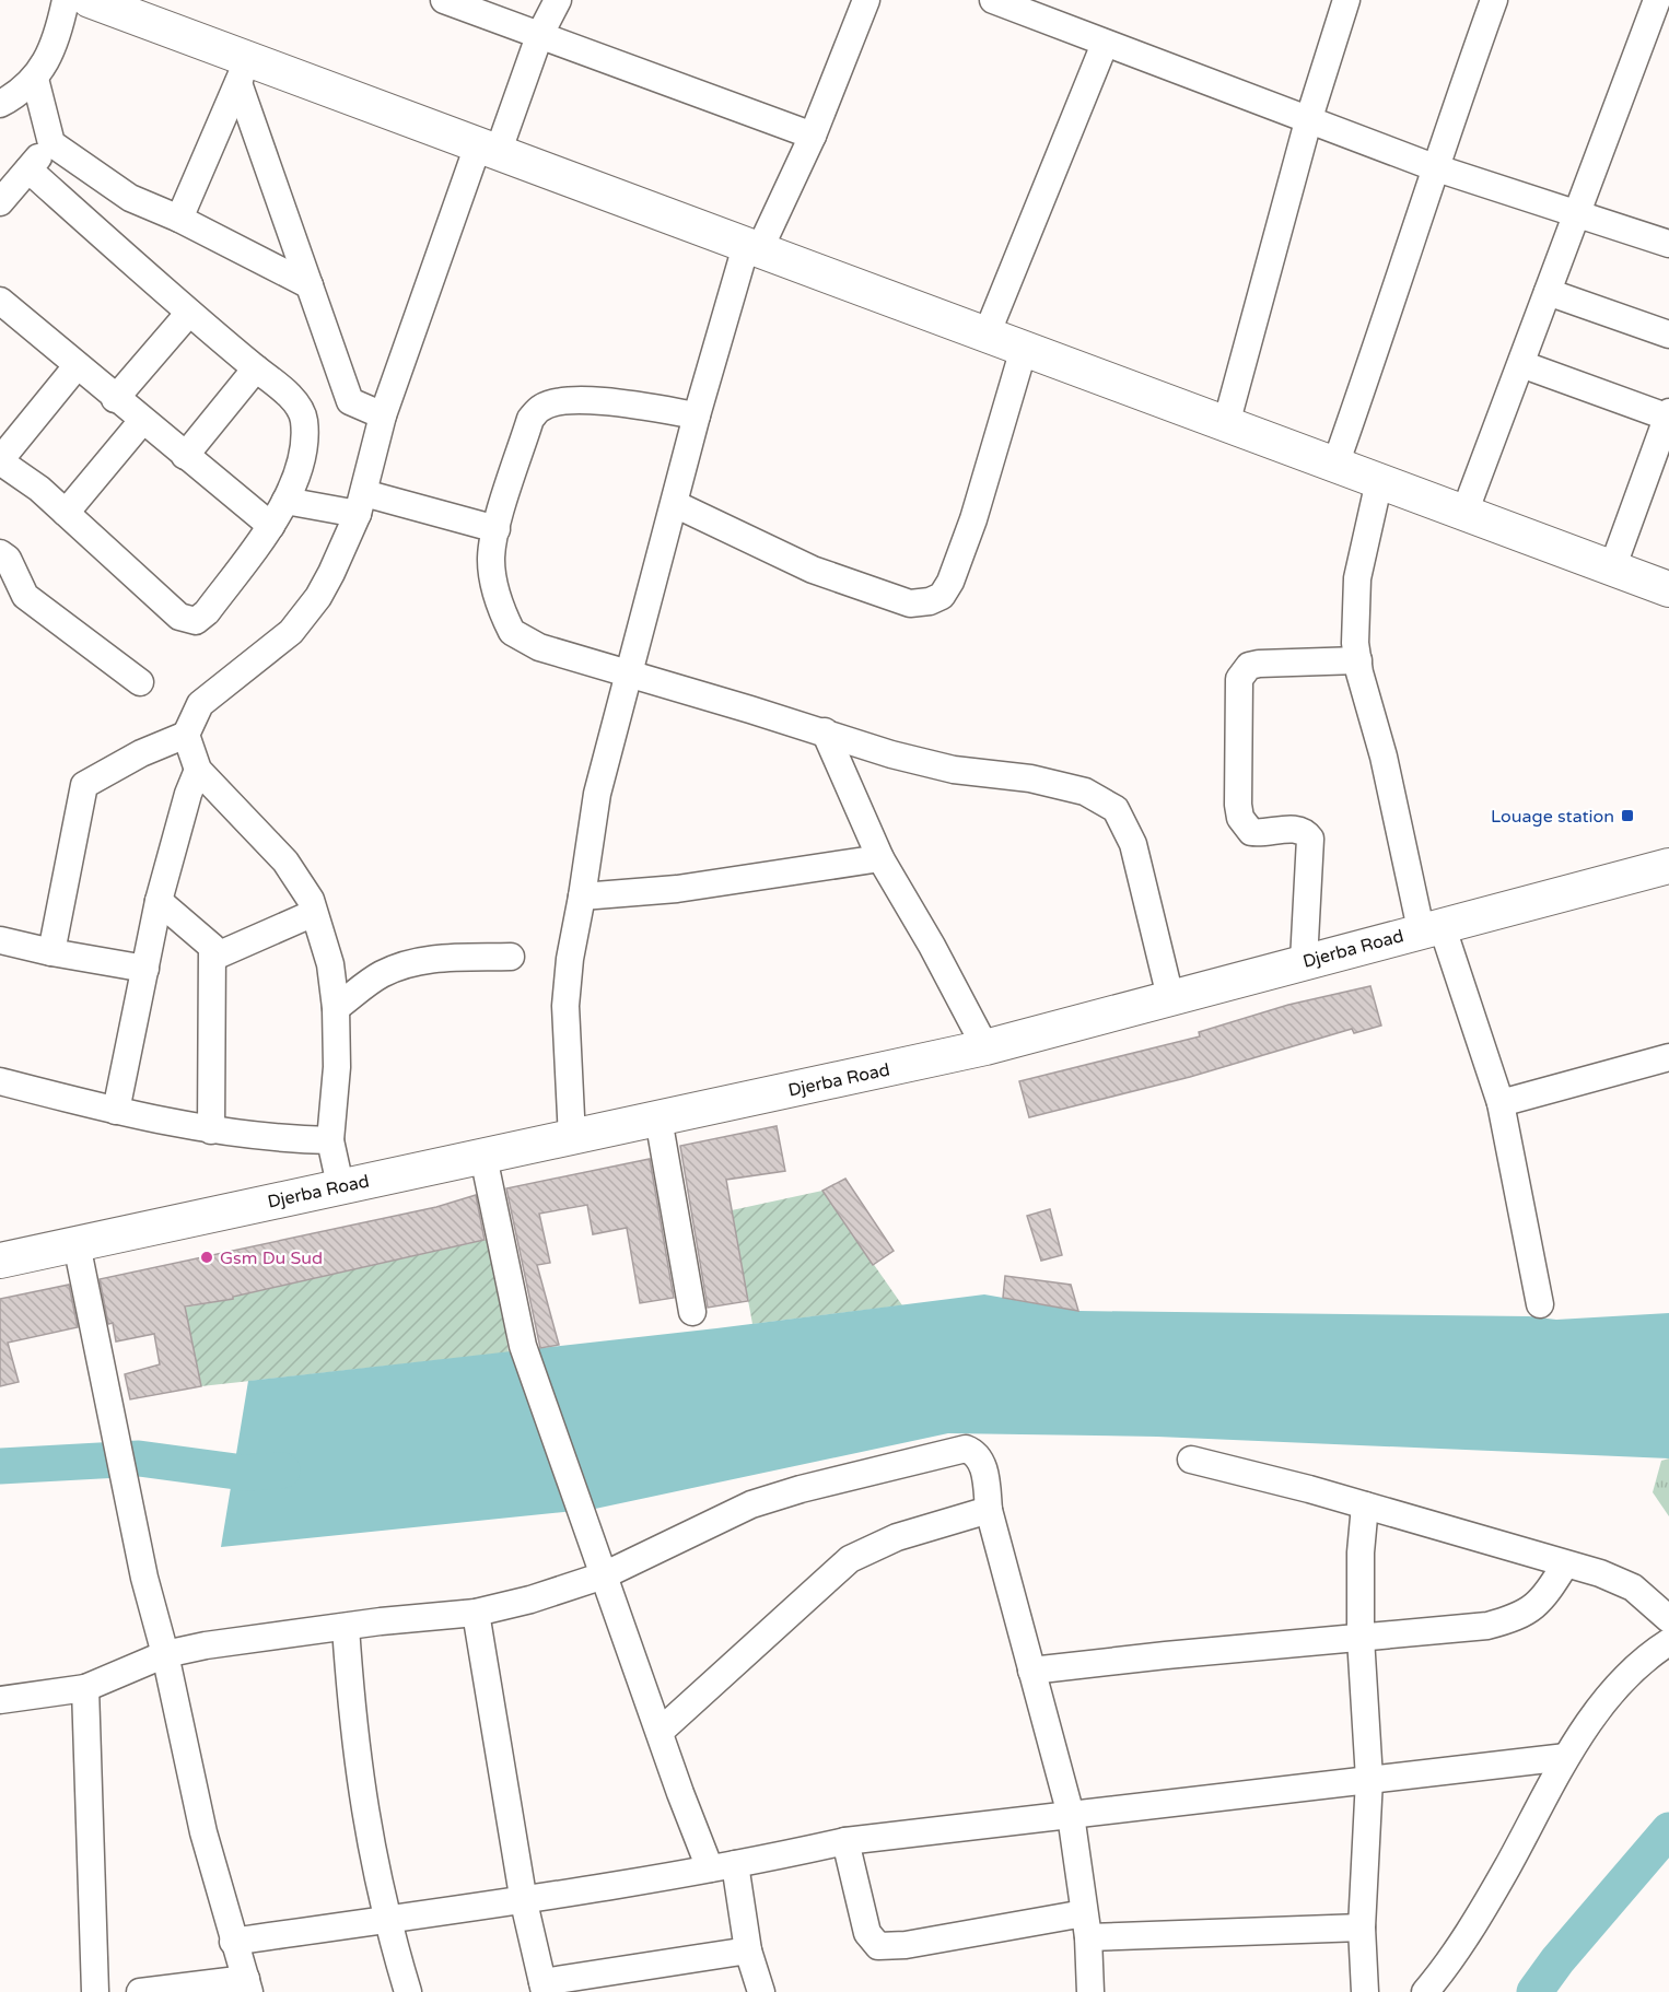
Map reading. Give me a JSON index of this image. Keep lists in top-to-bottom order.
{
  "streets": {
    "main road": ["Djerba Road"]
  },
  "places": {
    "transit": ["Louage station"],
    "other": ["Gsm Du Sud"]
  }
}
